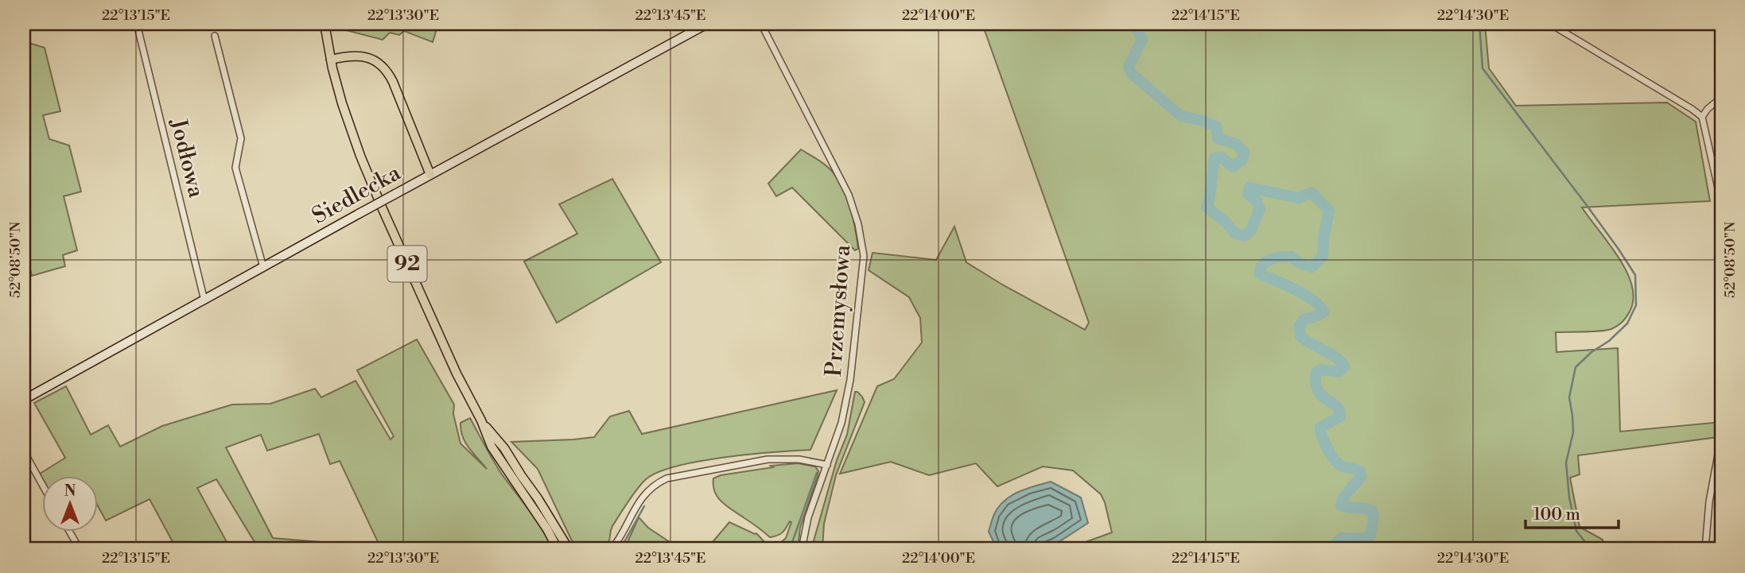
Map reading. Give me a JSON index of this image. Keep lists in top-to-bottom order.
{
  "streets": {
    "main road": ["Siedlecka", "92"],
    "street": ["Jodłowa", "Przemysłowa"]
  },
  "crossings": [
    ["Jodłowa", "Siedlecka"]
  ],
  "scale_bar": "100 m",
  "north": "top",
  "coordinates": [
    "22°13'15\"E",
    "22°13'30\"E",
    "22°13'45\"E",
    "22°14'00\"E",
    "22°14'15\"E",
    "22°14'30\"E",
    "52°08'50\"N"
  ]
}
